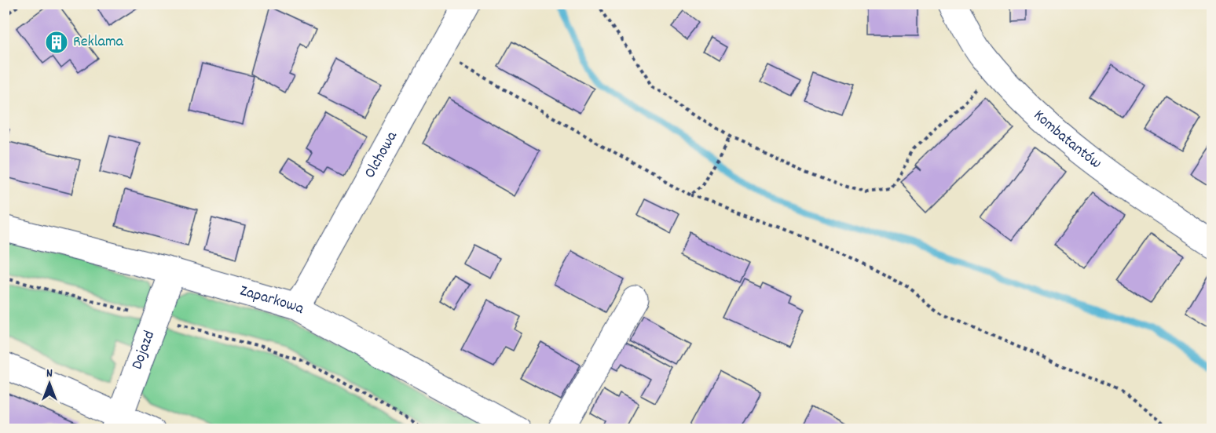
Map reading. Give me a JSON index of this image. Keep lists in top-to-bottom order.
{
  "streets": {
    "street": [
      "Kombatantów",
      "Olchowa",
      "Zaparkowa",
      "Dojazd"
    ]
  },
  "crossings": [
    ["Olchowa", "Zaparkowa"],
    ["Zaparkowa", "Dojazd"]
  ],
  "places": {
    "building": ["Reklama"]
  },
  "north": "top"
}
